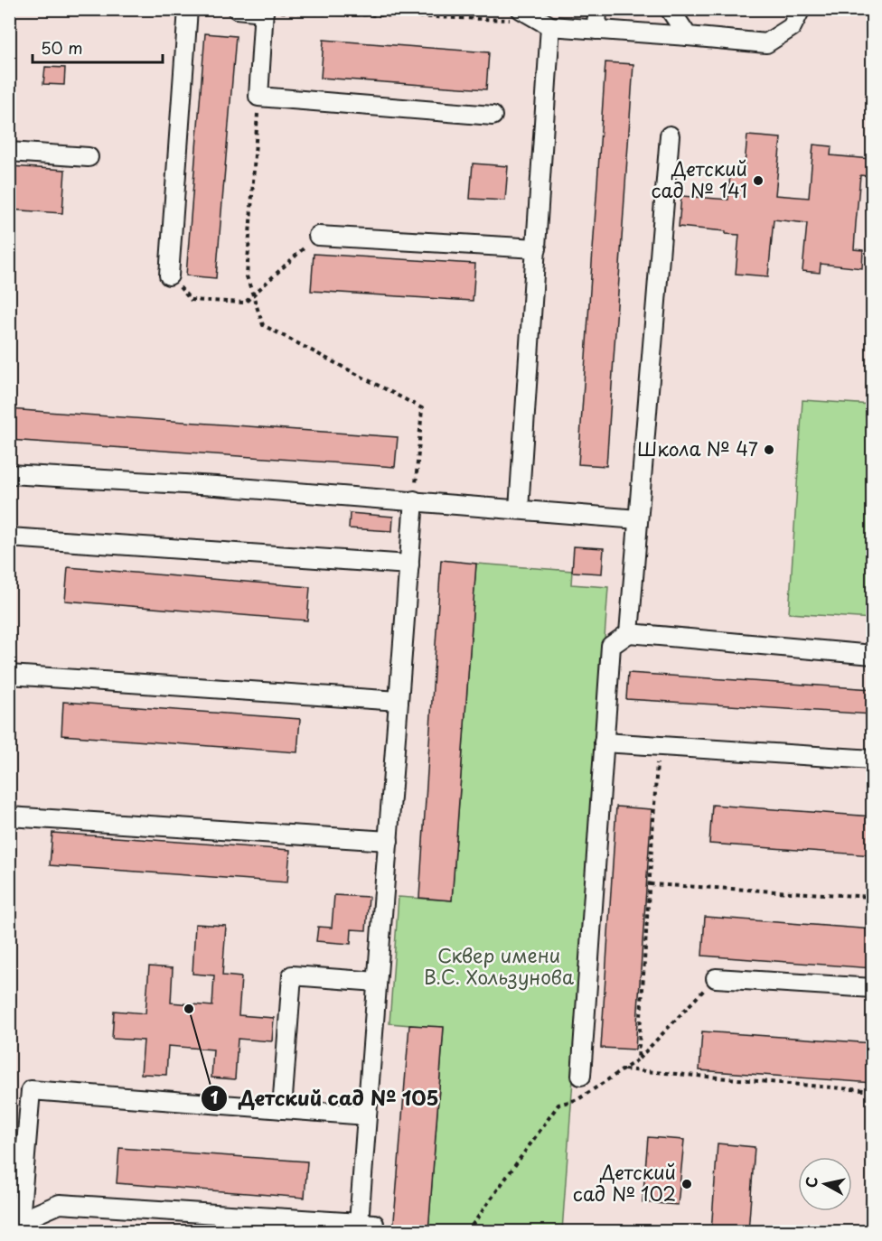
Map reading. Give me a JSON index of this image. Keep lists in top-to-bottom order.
{
  "parks": ["Сквер имени В.С. Хользунова"],
  "places": [
    "Детский сад № 141",
    "Школа № 47",
    "Детский сад № 105",
    "Детский сад № 102"
  ],
  "scale_bar": "50 m",
  "north": "left"
}
